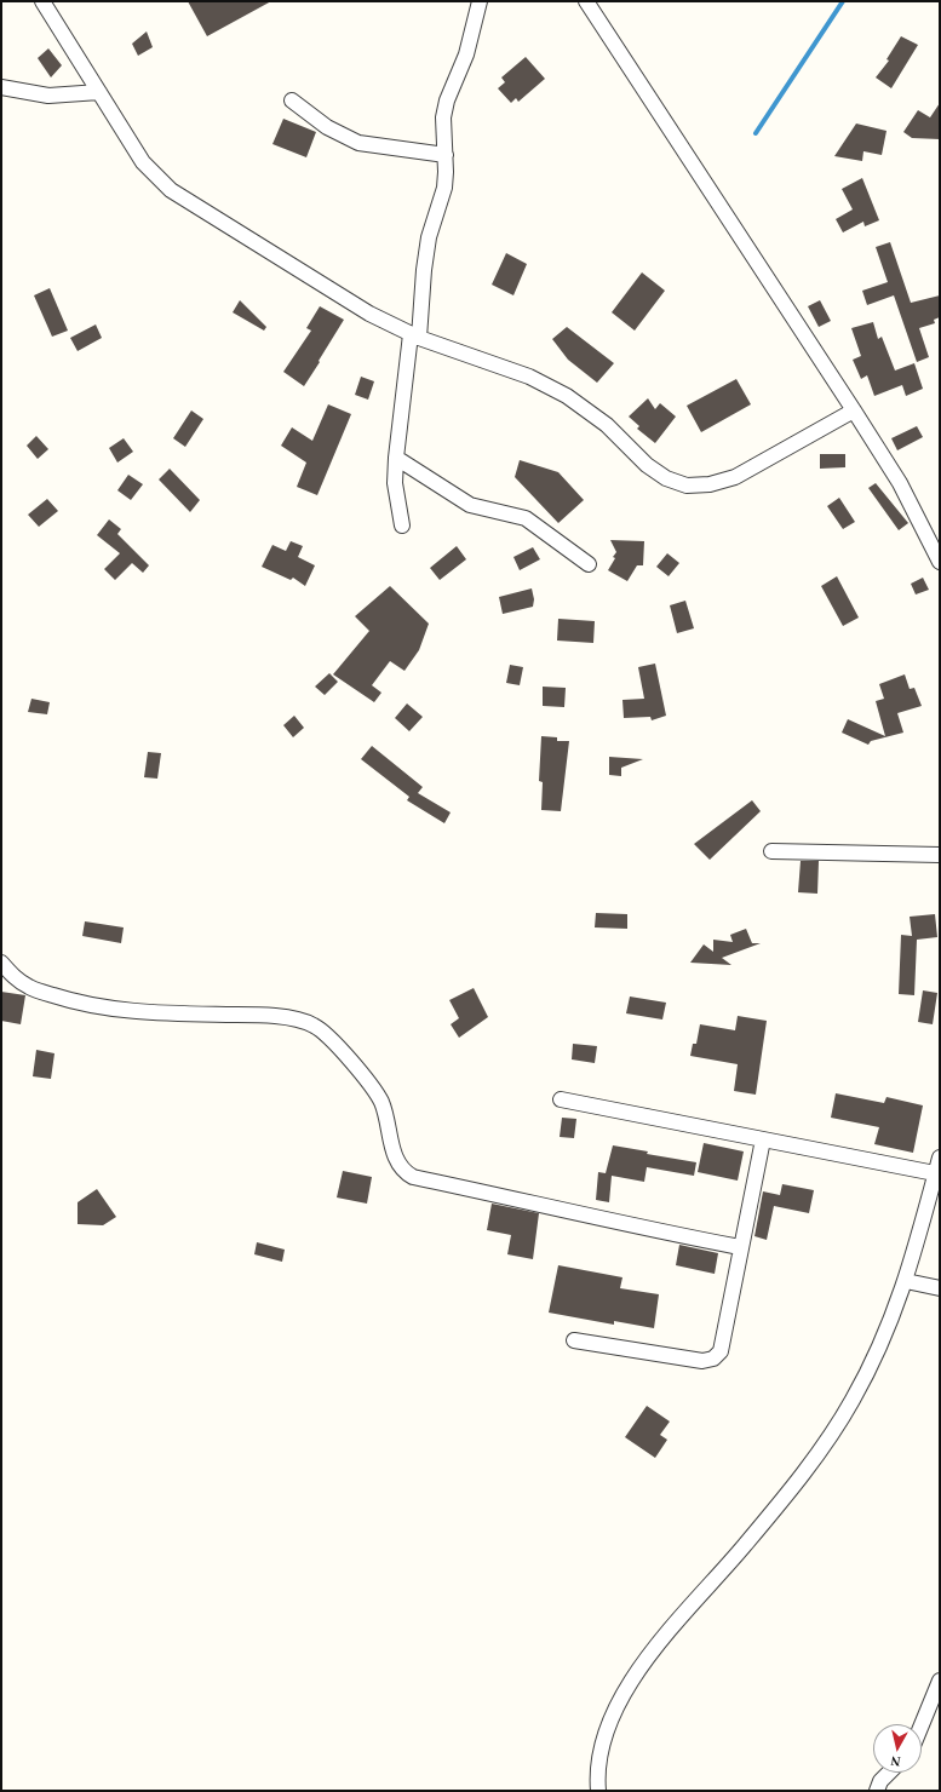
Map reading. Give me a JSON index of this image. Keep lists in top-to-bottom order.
{
  "north": "bottom"
}
